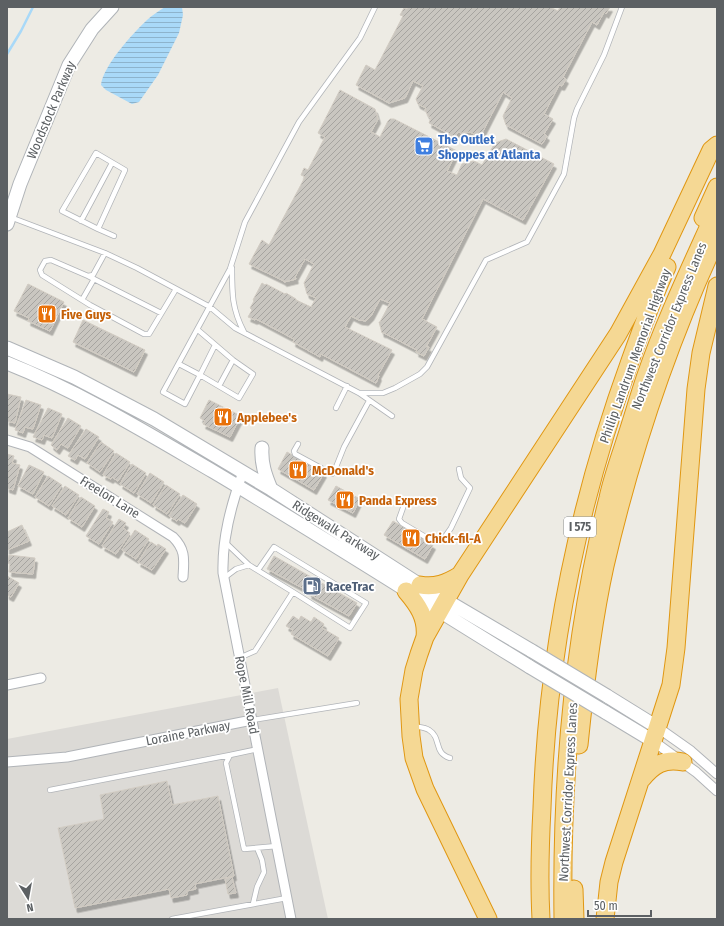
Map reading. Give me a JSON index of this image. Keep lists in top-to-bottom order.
{
  "streets": {
    "highway": ["Northwest Corridor Express Lanes", "Phillip Landrum Memorial Highway", "I 575"],
    "main road": ["Woodstock Parkway", "Ridgewalk Parkway"],
    "street": ["Freelon Lane", "Rope Mill Road", "Loraine Parkway"]
  },
  "crossings": [
    ["Ridgewalk Parkway", "Rope Mill Road"],
    ["Rope Mill Road", "Loraine Parkway"]
  ],
  "places": {
    "supermarket": ["The Outlet Shoppes at Atlanta"],
    "restaurant": [
      "Five Guys",
      "Applebee's",
      "McDonald's",
      "Panda Express",
      "Chick-fil-A"
    ],
    "fuel station": ["RaceTrac"]
  },
  "scale_bar": "50 m",
  "north": "bottom"
}
